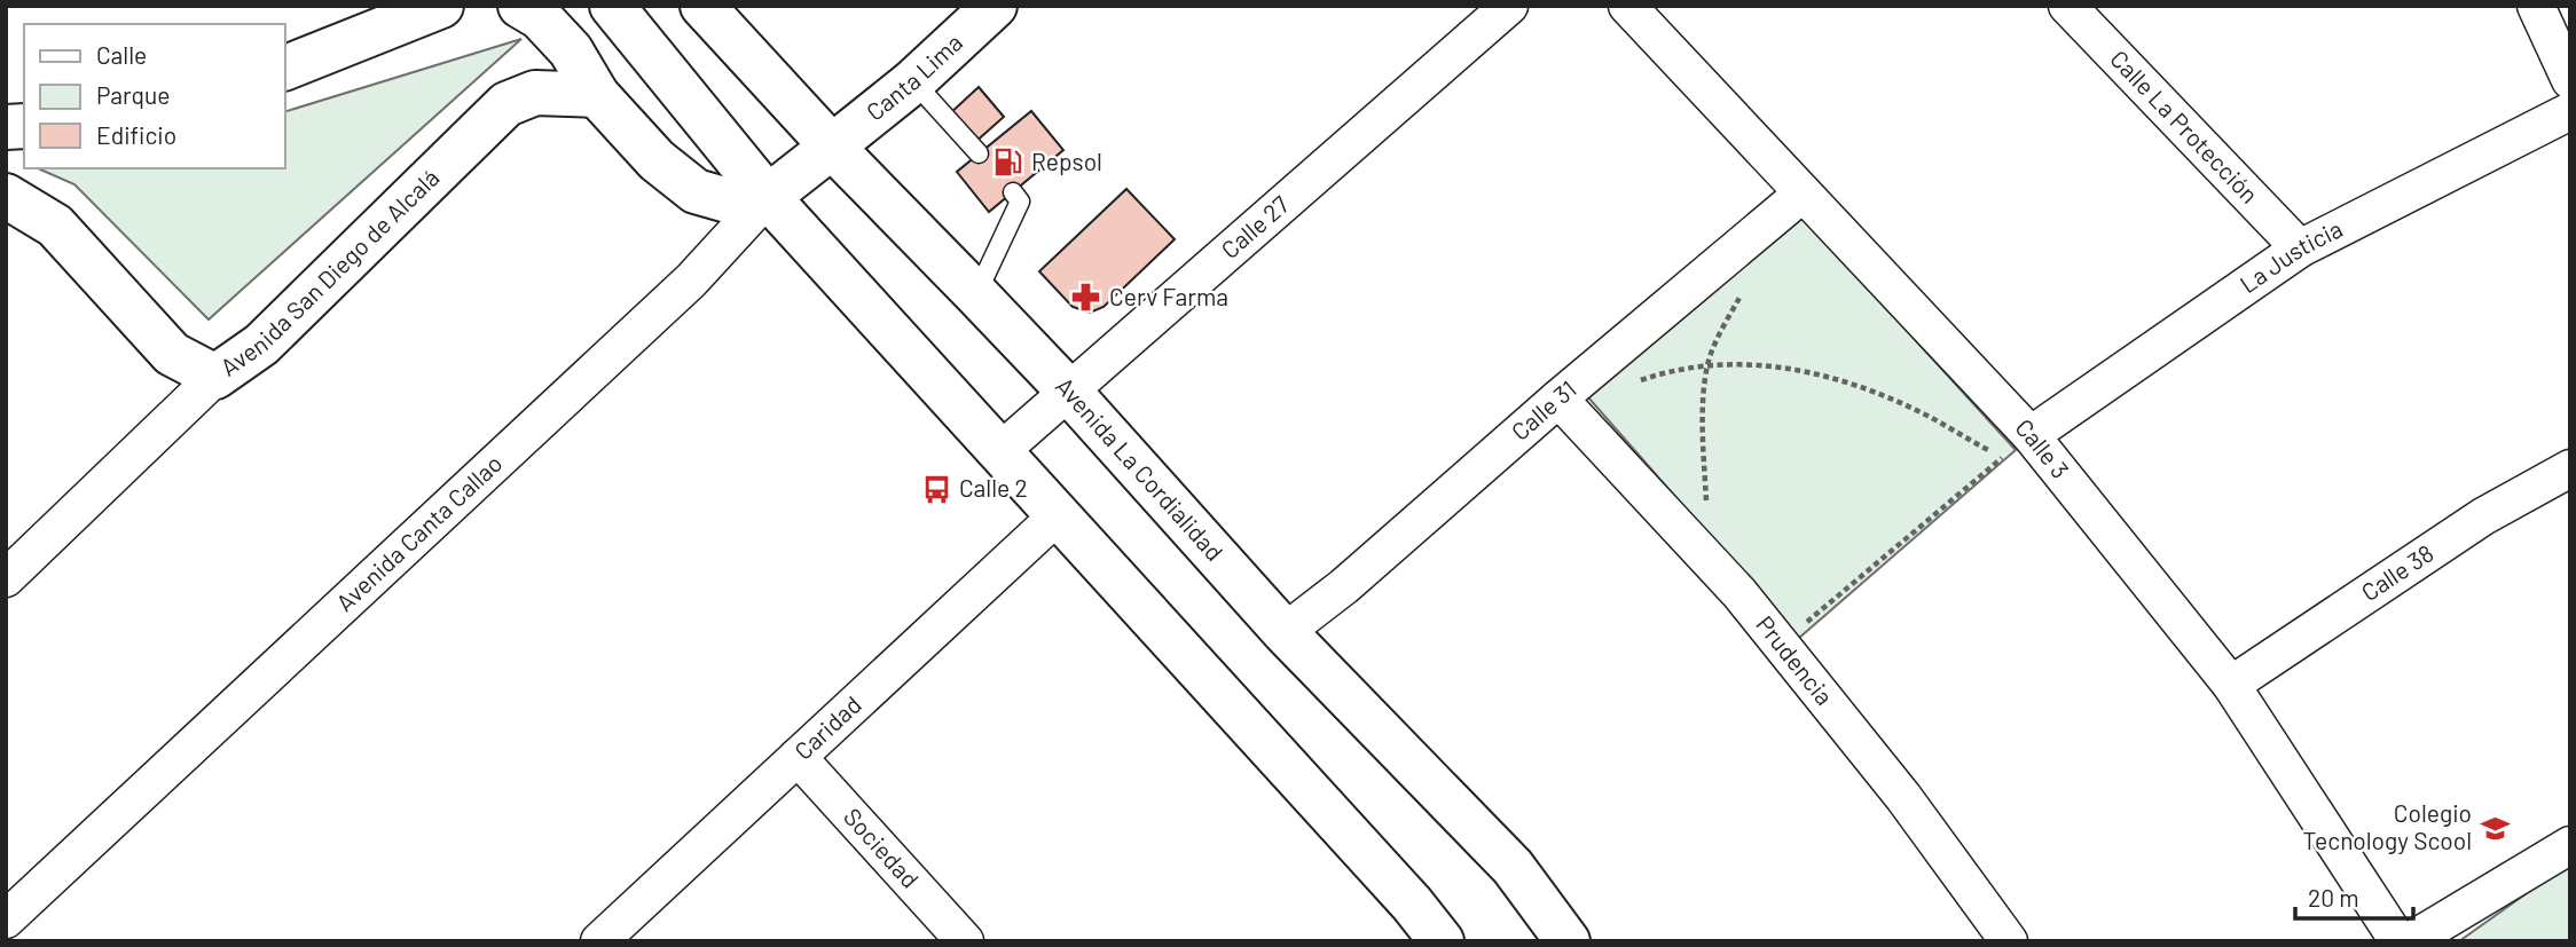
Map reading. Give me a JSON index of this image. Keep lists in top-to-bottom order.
{
  "streets": {
    "main road": [
      "Canta Lima",
      "Avenida San Diego de Alcalá",
      "Avenida La Cordialidad",
      "Avenida Canta Callao"
    ],
    "street": [
      "Calle La Protección",
      "Calle 27",
      "La Justicia",
      "Calle 31",
      "Calle 3",
      "Calle 38",
      "Prudencia",
      "Caridad",
      "Sociedad"
    ]
  },
  "crossings": [
    ["Canta Lima", "Avenida La Cordialidad"],
    ["Canta Lima", "Avenida Canta Callao"],
    ["Calle La Protección", "La Justicia"],
    ["Calle 27", "Avenida La Cordialidad"],
    ["La Justicia", "Calle 3"],
    ["Calle 31", "Calle 3"],
    ["Calle 31", "Avenida La Cordialidad"],
    ["Calle 31", "Prudencia"],
    ["Calle 3", "Calle 38"],
    ["Avenida La Cordialidad", "Avenida Canta Callao"],
    ["Caridad", "Sociedad"]
  ],
  "places": {
    "fuel station": ["Repsol"],
    "pharmacy": ["Cerv Farma"],
    "bus stop": ["Calle 2"],
    "school or university": ["Colegio Tecnology Scool"]
  },
  "legend": ["Calle", "Parque", "Edificio"],
  "scale_bar": "20 m"
}
